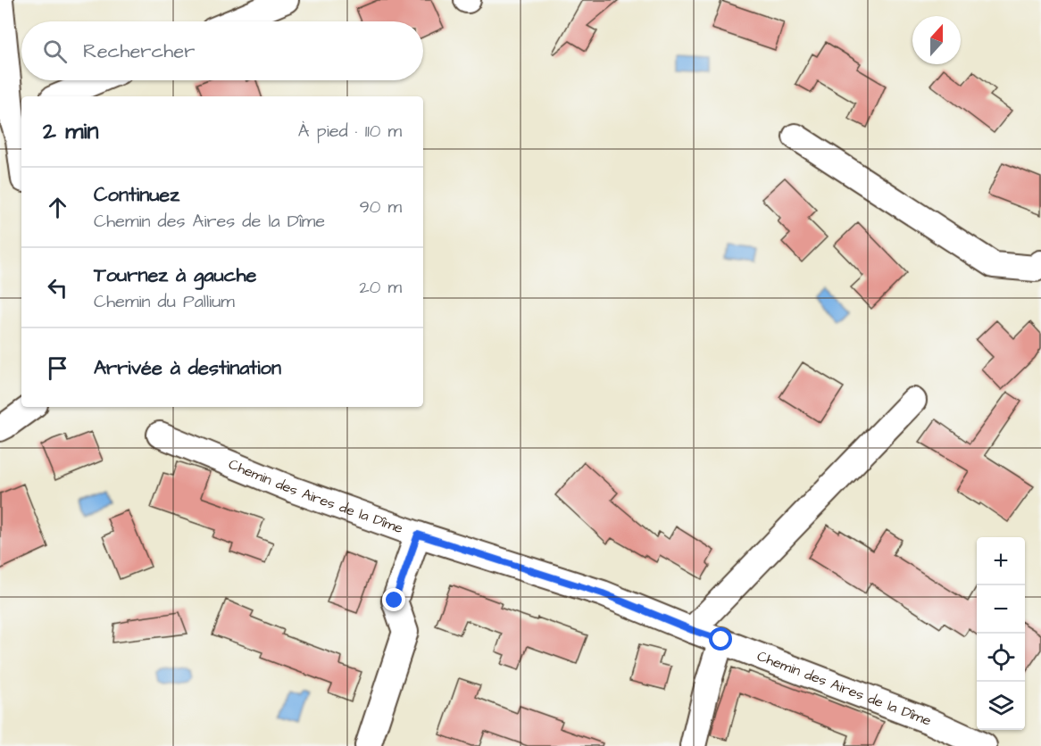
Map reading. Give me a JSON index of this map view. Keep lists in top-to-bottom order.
{
  "streets": {
    "street": ["Chemin des Aires de la Dîme"]
  },
  "north": "top",
  "page": {
    "search": "Rechercher",
    "heading": ["2 min", "À pied · 110 m"],
    "list": [
      ["Continuez", "Chemin des Aires de la Dîme", "90 m"],
      ["Tournez à gauche", "Chemin du Pallium", "20 m"],
      "Arrivée à destination"
    ],
    "map_buttons": ["+", "−"]
  }
}
